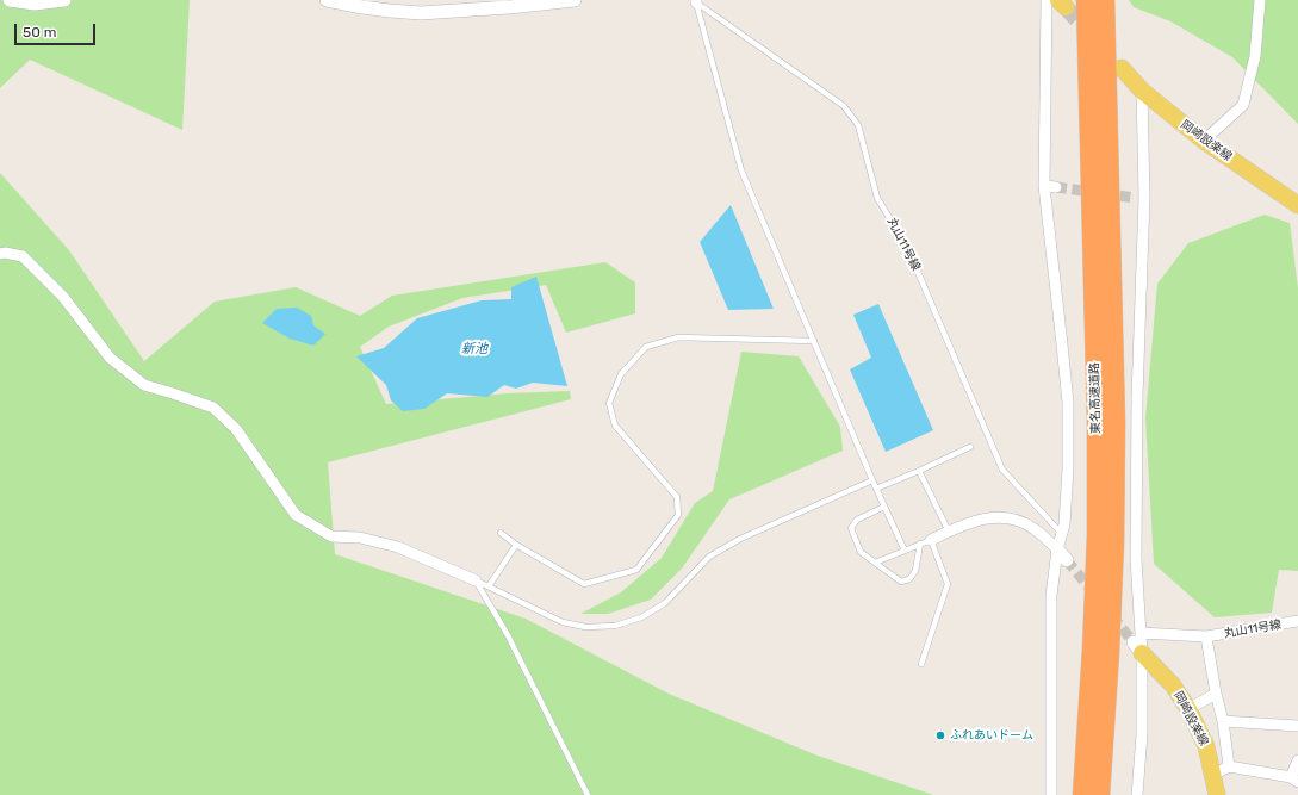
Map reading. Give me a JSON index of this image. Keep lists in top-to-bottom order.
{
  "streets": {
    "highway": ["東名高速道路"],
    "main road": ["岡崎設楽線"],
    "street": ["丸山11号線"]
  },
  "crossings": [
    ["岡崎設楽線", "丸山11号線"]
  ],
  "water": ["新池"],
  "places": ["ふれあいドーム"],
  "scale_bar": "50 m"
}
